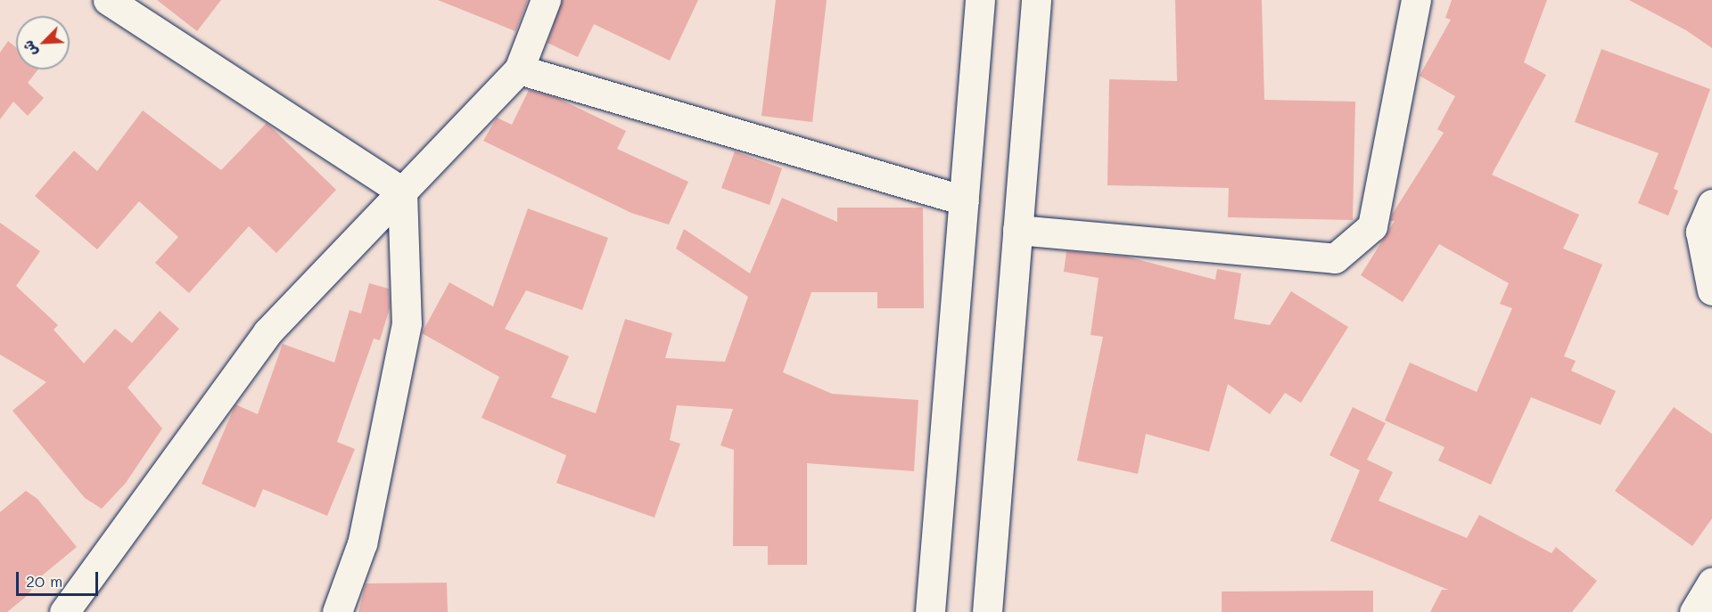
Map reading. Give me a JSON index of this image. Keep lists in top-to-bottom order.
{
  "scale_bar": "20 m",
  "north": "bottom left"
}
